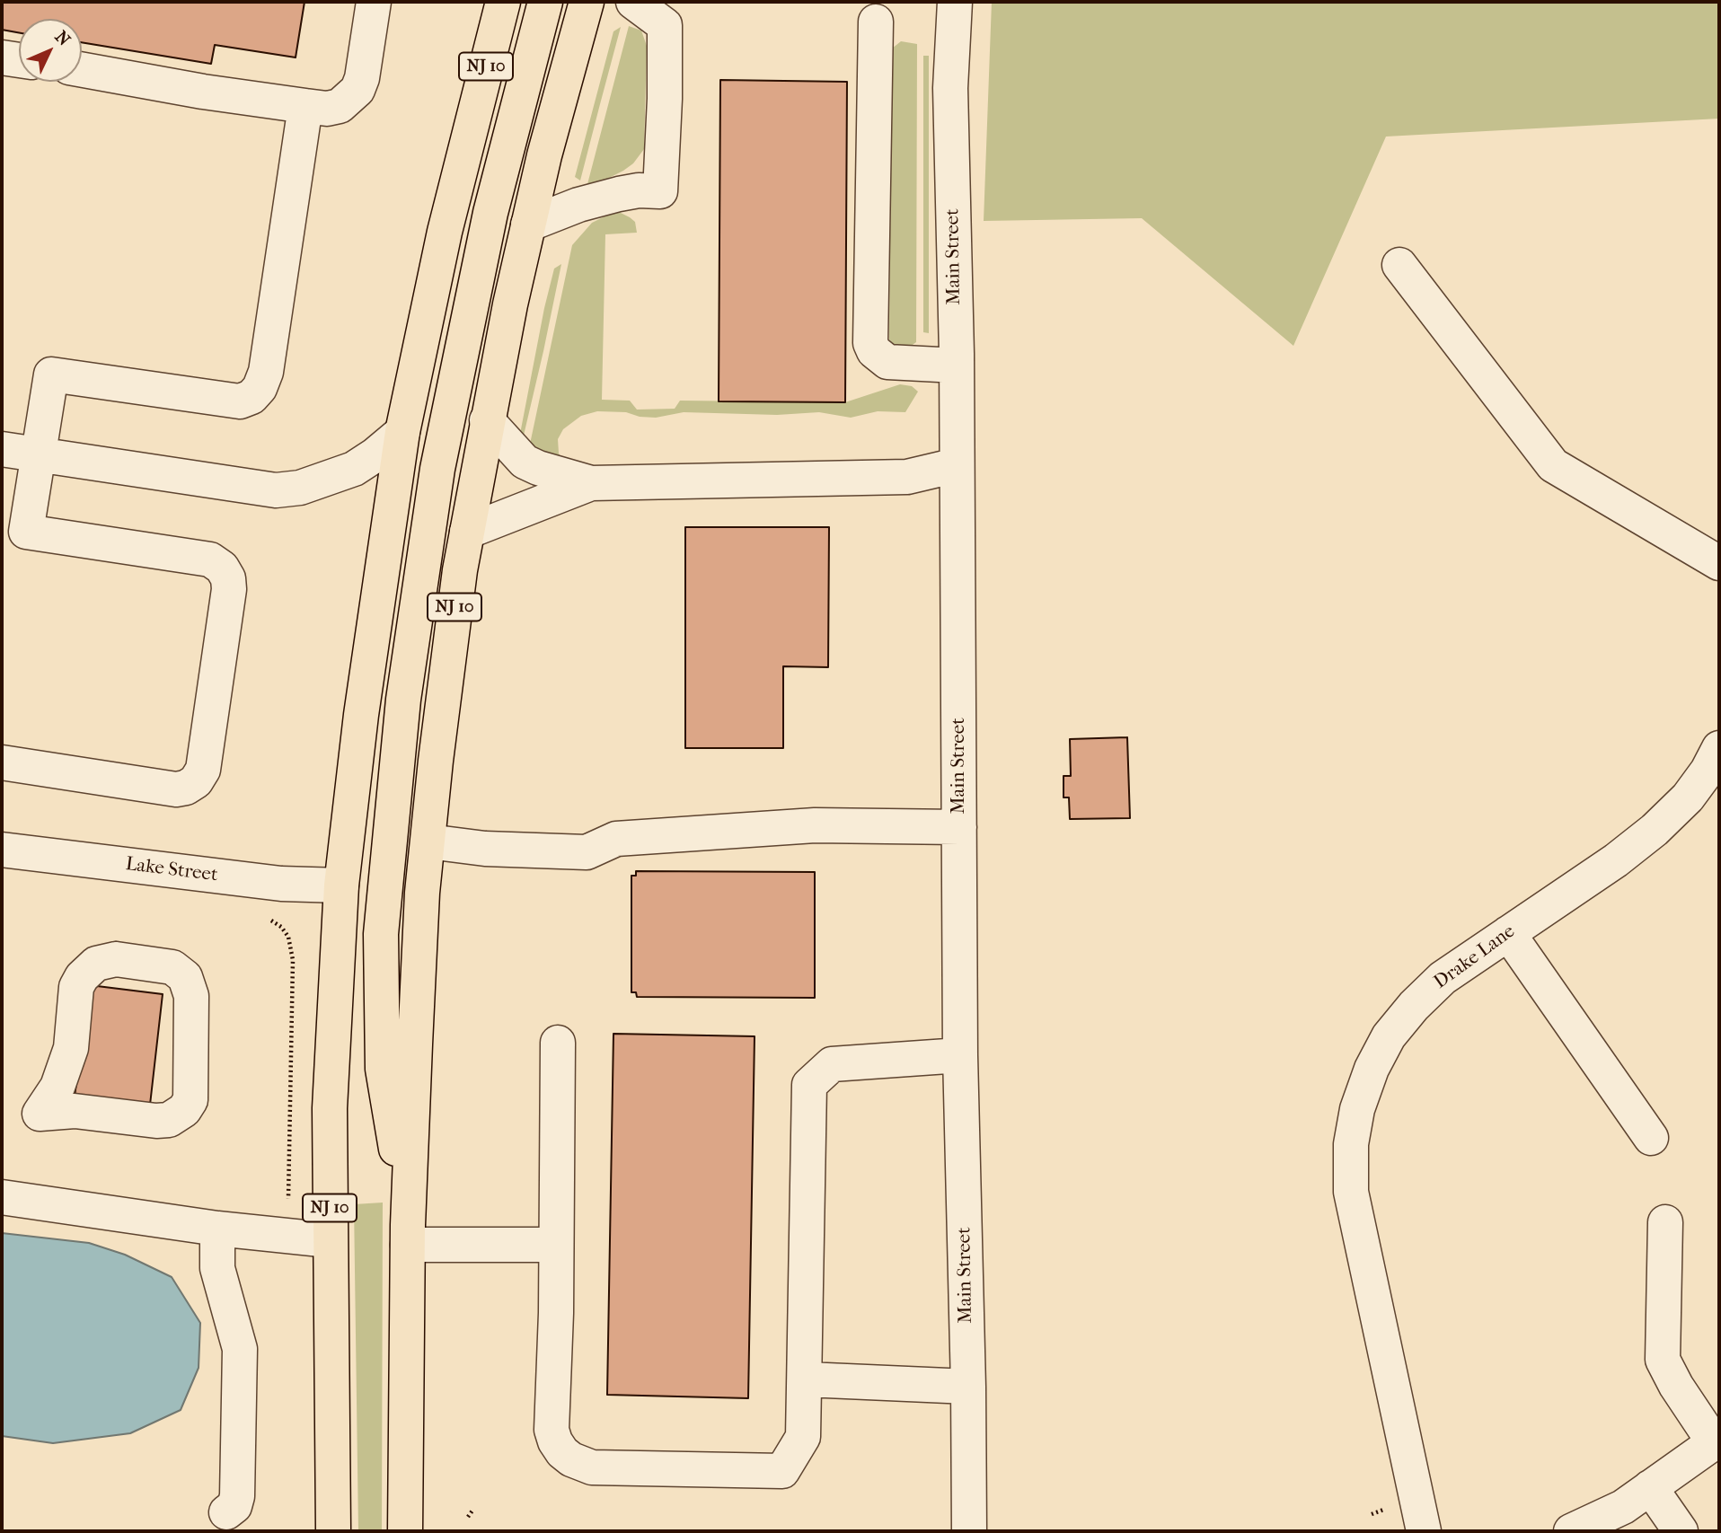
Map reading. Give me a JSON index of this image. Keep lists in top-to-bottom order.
{
  "streets": {
    "highway": ["NJ 10"],
    "street": ["Main Street", "Lake Street", "Drake Lane"]
  },
  "crossings": [
    ["NJ 10", "Lake Street"]
  ],
  "north": "top right"
}
